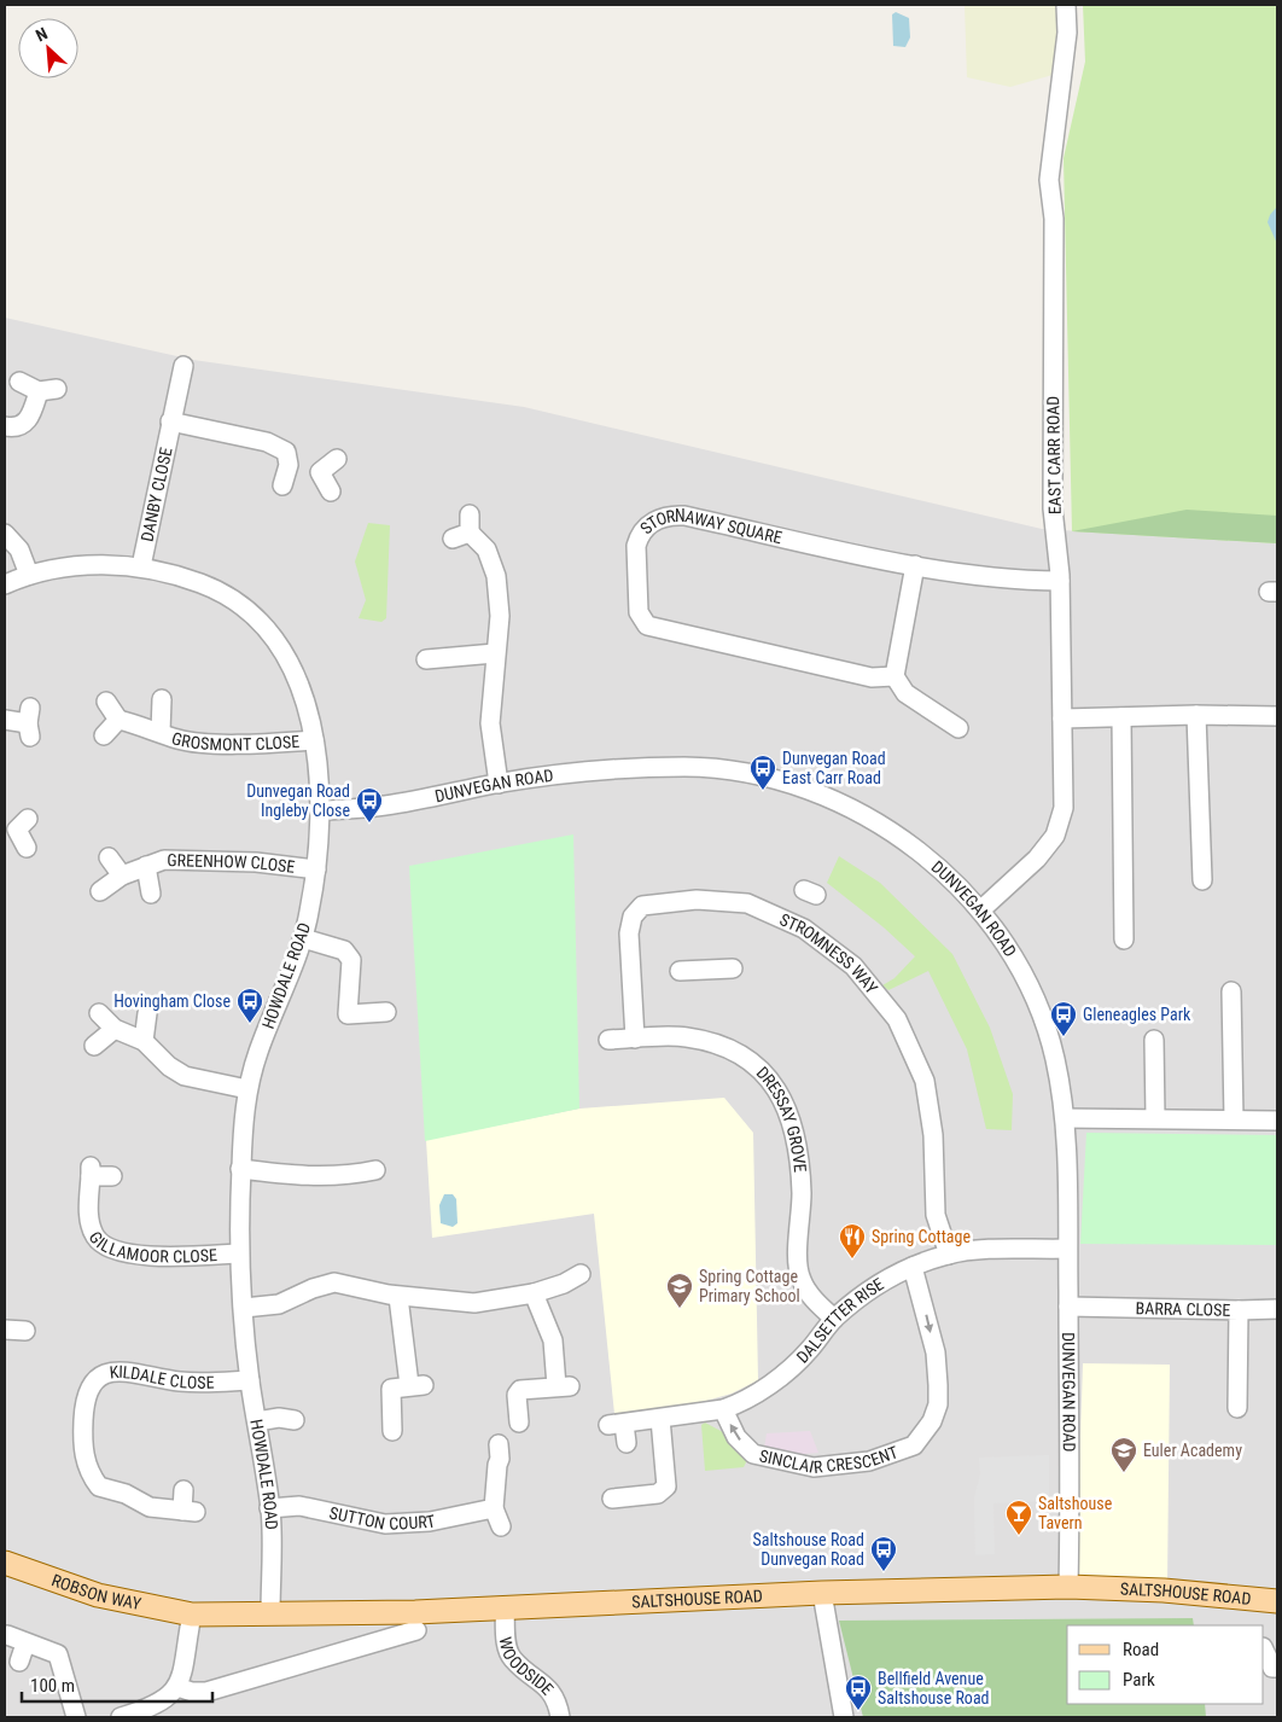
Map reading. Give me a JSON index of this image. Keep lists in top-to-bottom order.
{
  "streets": {
    "main road": ["ROBSON WAY", "SALTSHOUSE ROAD"],
    "street": [
      "EAST CARR ROAD",
      "DANBY CLOSE",
      "STORNAWAY SQUARE",
      "GROSMONT CLOSE",
      "DUNVEGAN ROAD",
      "GREENHOW CLOSE",
      "STROMNESS WAY",
      "HOWDALE ROAD",
      "DRESSAY GROVE",
      "GILLAMOOR CLOSE",
      "BARRA CLOSE",
      "DALSETTER RISE",
      "KILDALE CLOSE",
      "SINCLAIR CRESCENT",
      "SUTTON COURT",
      "WOODSIDE"
    ]
  },
  "crossings": [
    ["EAST CARR ROAD", "STORNAWAY SQUARE"],
    ["EAST CARR ROAD", "DUNVEGAN ROAD"],
    ["DANBY CLOSE", "HOWDALE ROAD"],
    ["GROSMONT CLOSE", "HOWDALE ROAD"],
    ["DUNVEGAN ROAD", "HOWDALE ROAD"],
    ["DUNVEGAN ROAD", "BARRA CLOSE"],
    ["DUNVEGAN ROAD", "DALSETTER RISE"],
    ["DUNVEGAN ROAD", "SALTSHOUSE ROAD"],
    ["GREENHOW CLOSE", "HOWDALE ROAD"],
    ["STROMNESS WAY", "DRESSAY GROVE"],
    ["STROMNESS WAY", "DALSETTER RISE"],
    ["HOWDALE ROAD", "GILLAMOOR CLOSE"],
    ["HOWDALE ROAD", "KILDALE CLOSE"],
    ["HOWDALE ROAD", "SUTTON COURT"],
    ["HOWDALE ROAD", "SALTSHOUSE ROAD"],
    ["DRESSAY GROVE", "DALSETTER RISE"],
    ["DALSETTER RISE", "SINCLAIR CRESCENT"],
    ["ROBSON WAY", "SALTSHOUSE ROAD"],
    ["SALTSHOUSE ROAD", "WOODSIDE"]
  ],
  "places": {
    "bus stop": [
      "Dunvegan Road East Carr Road",
      "Dunvegan Road Ingleby Close",
      "Hovingham Close",
      "Gleneagles Park",
      "Saltshouse Road Dunvegan Road",
      "Bellfield Avenue Saltshouse Road"
    ],
    "restaurant": ["Spring Cottage"],
    "school or university": ["Spring Cottage Primary School", "Euler Academy"],
    "bar": ["Saltshouse Tavern"]
  },
  "legend": ["Road", "Park"],
  "scale_bar": "100 m",
  "north": "top left"
}
